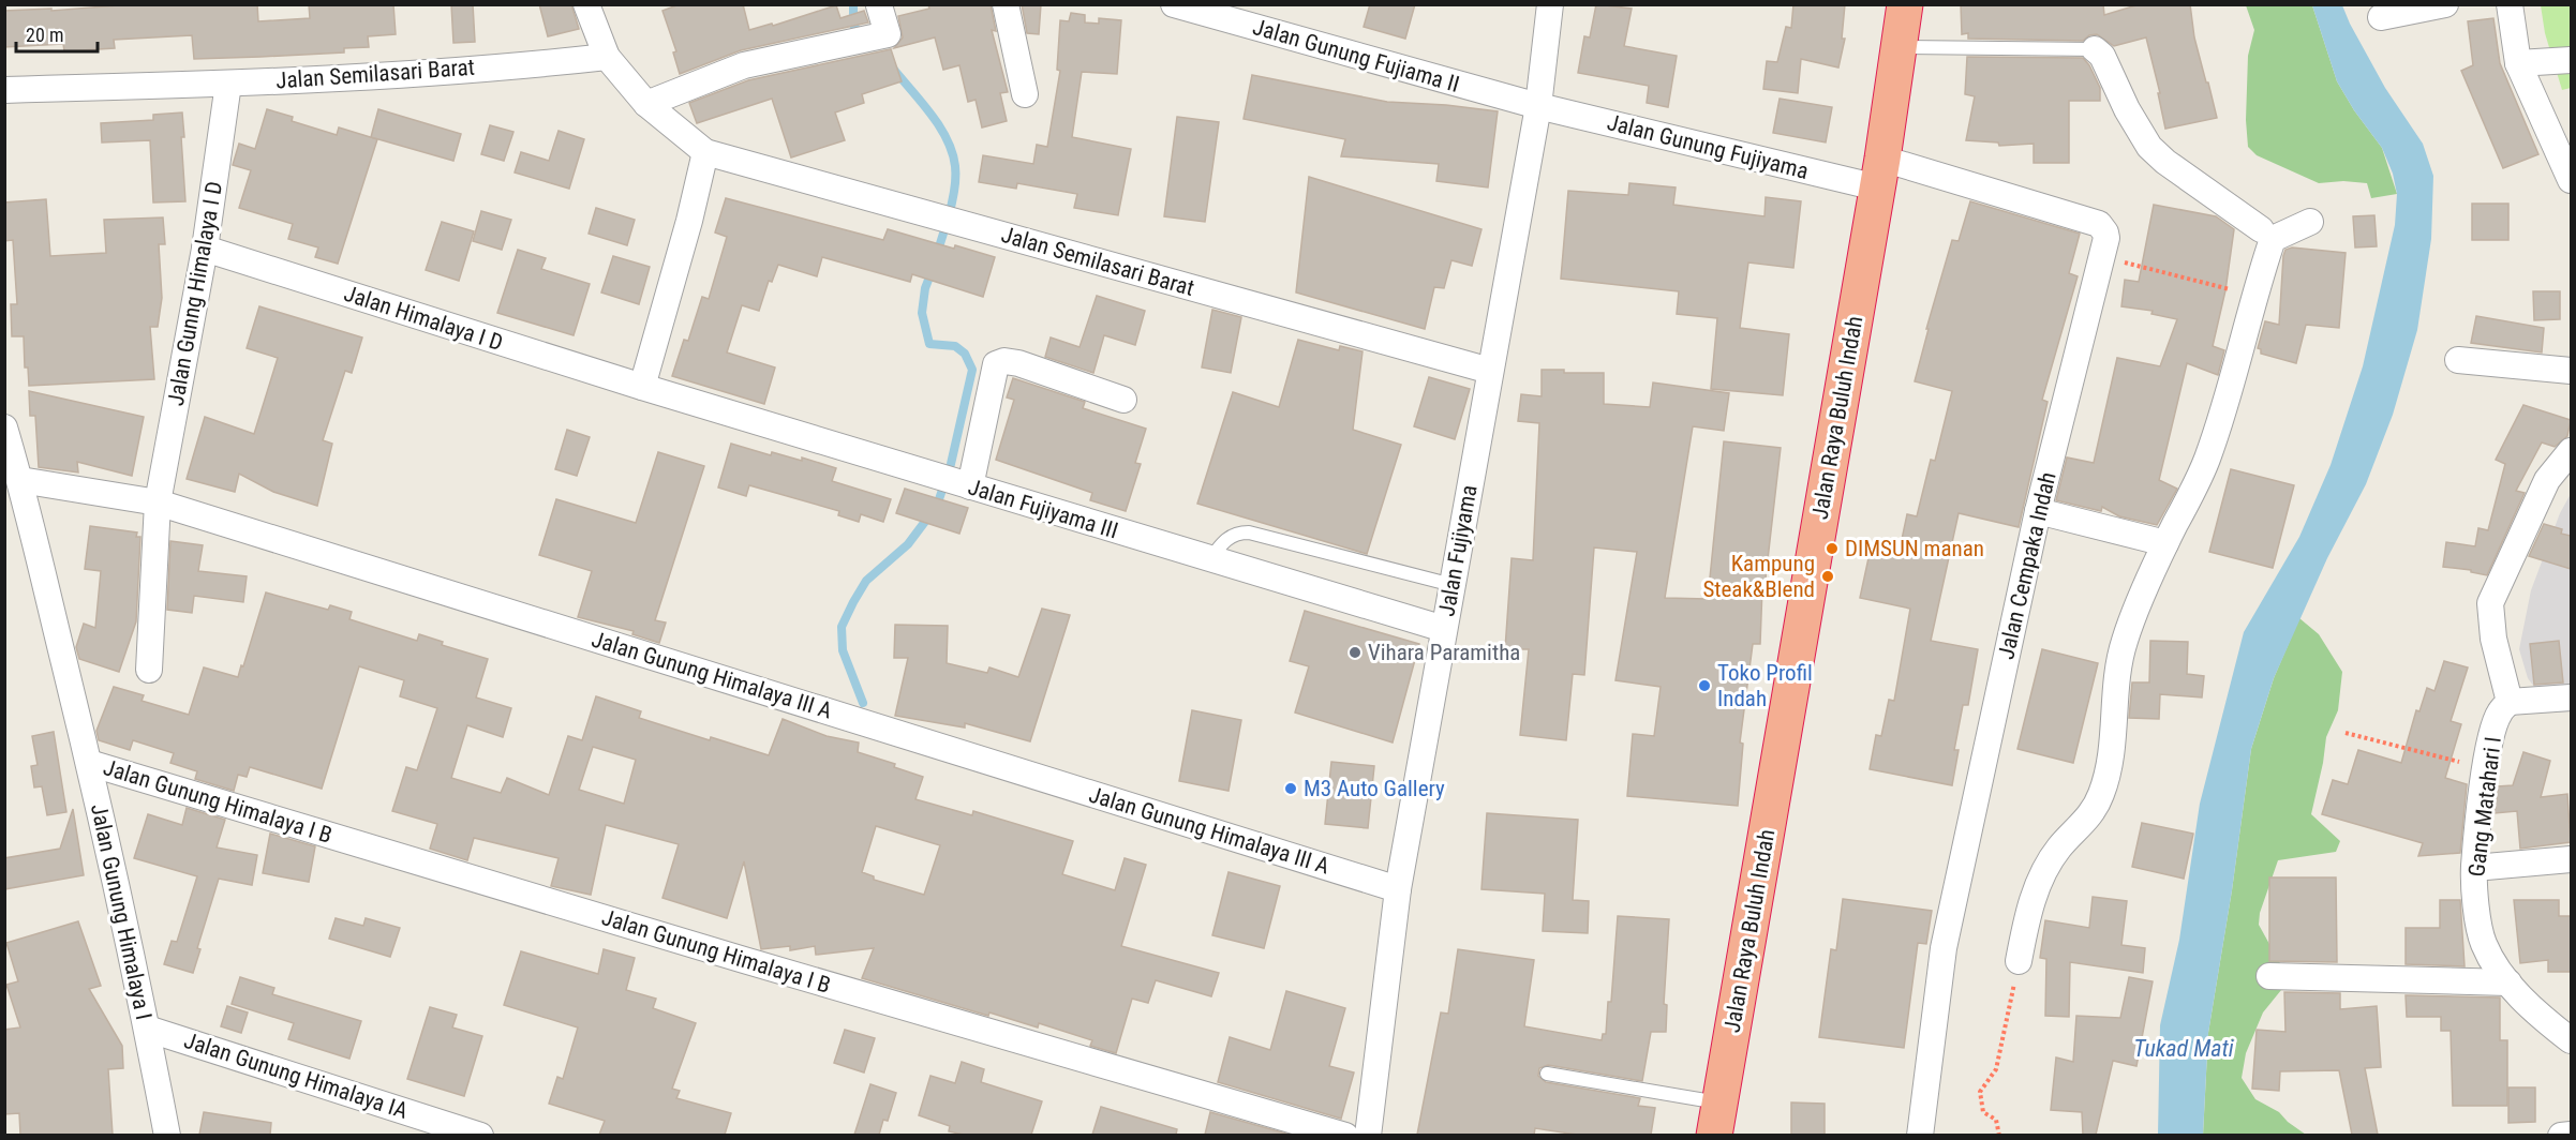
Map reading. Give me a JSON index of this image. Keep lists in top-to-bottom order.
{
  "streets": {
    "highway": ["Jalan Raya Buluh Indah"],
    "street": [
      "Jalan Gunung Fujiama II",
      "Jalan Semilasari Barat",
      "Jalan Gunung Fujiyama",
      "Jalan Gunng Himalaya I D",
      "Jalan Himalaya I D",
      "Jalan Fujiyama III",
      "Jalan Fujiyama",
      "Jalan Cempaka Indah",
      "Jalan Gunung Himalaya III A",
      "Jalan Gunung Himalaya I B",
      "Gang Matahari I",
      "Jalan Gunung Himalaya I",
      "Jalan Gunung Himalaya IA"
    ]
  },
  "crossings": [
    ["Jalan Gunung Fujiama II", "Jalan Gunung Fujiyama"],
    ["Jalan Gunung Fujiama II", "Jalan Fujiyama"],
    ["Jalan Semilasari Barat", "Jalan Gunng Himalaya I D"],
    ["Jalan Semilasari Barat", "Jalan Fujiyama"],
    ["Jalan Gunung Fujiyama", "Jalan Raya Buluh Indah"],
    ["Jalan Gunung Fujiyama", "Jalan Fujiyama"],
    ["Jalan Gunng Himalaya I D", "Jalan Himalaya I D"],
    ["Jalan Gunng Himalaya I D", "Jalan Gunung Himalaya III A"],
    ["Jalan Himalaya I D", "Jalan Fujiyama III"],
    ["Jalan Fujiyama III", "Jalan Fujiyama"],
    ["Jalan Fujiyama", "Jalan Gunung Himalaya III A"],
    ["Jalan Gunung Himalaya III A", "Jalan Gunung Himalaya I"],
    ["Jalan Gunung Himalaya I B", "Jalan Gunung Himalaya I"],
    ["Jalan Gunung Himalaya I", "Jalan Gunung Himalaya IA"]
  ],
  "water": ["Tukad Mati"],
  "places": [
    "DIMSUN manan",
    "Kampung Steak&Blend",
    "Vihara Paramitha",
    "Toko Profil Indah",
    "M3 Auto Gallery"
  ],
  "scale_bar": "20 m"
}
